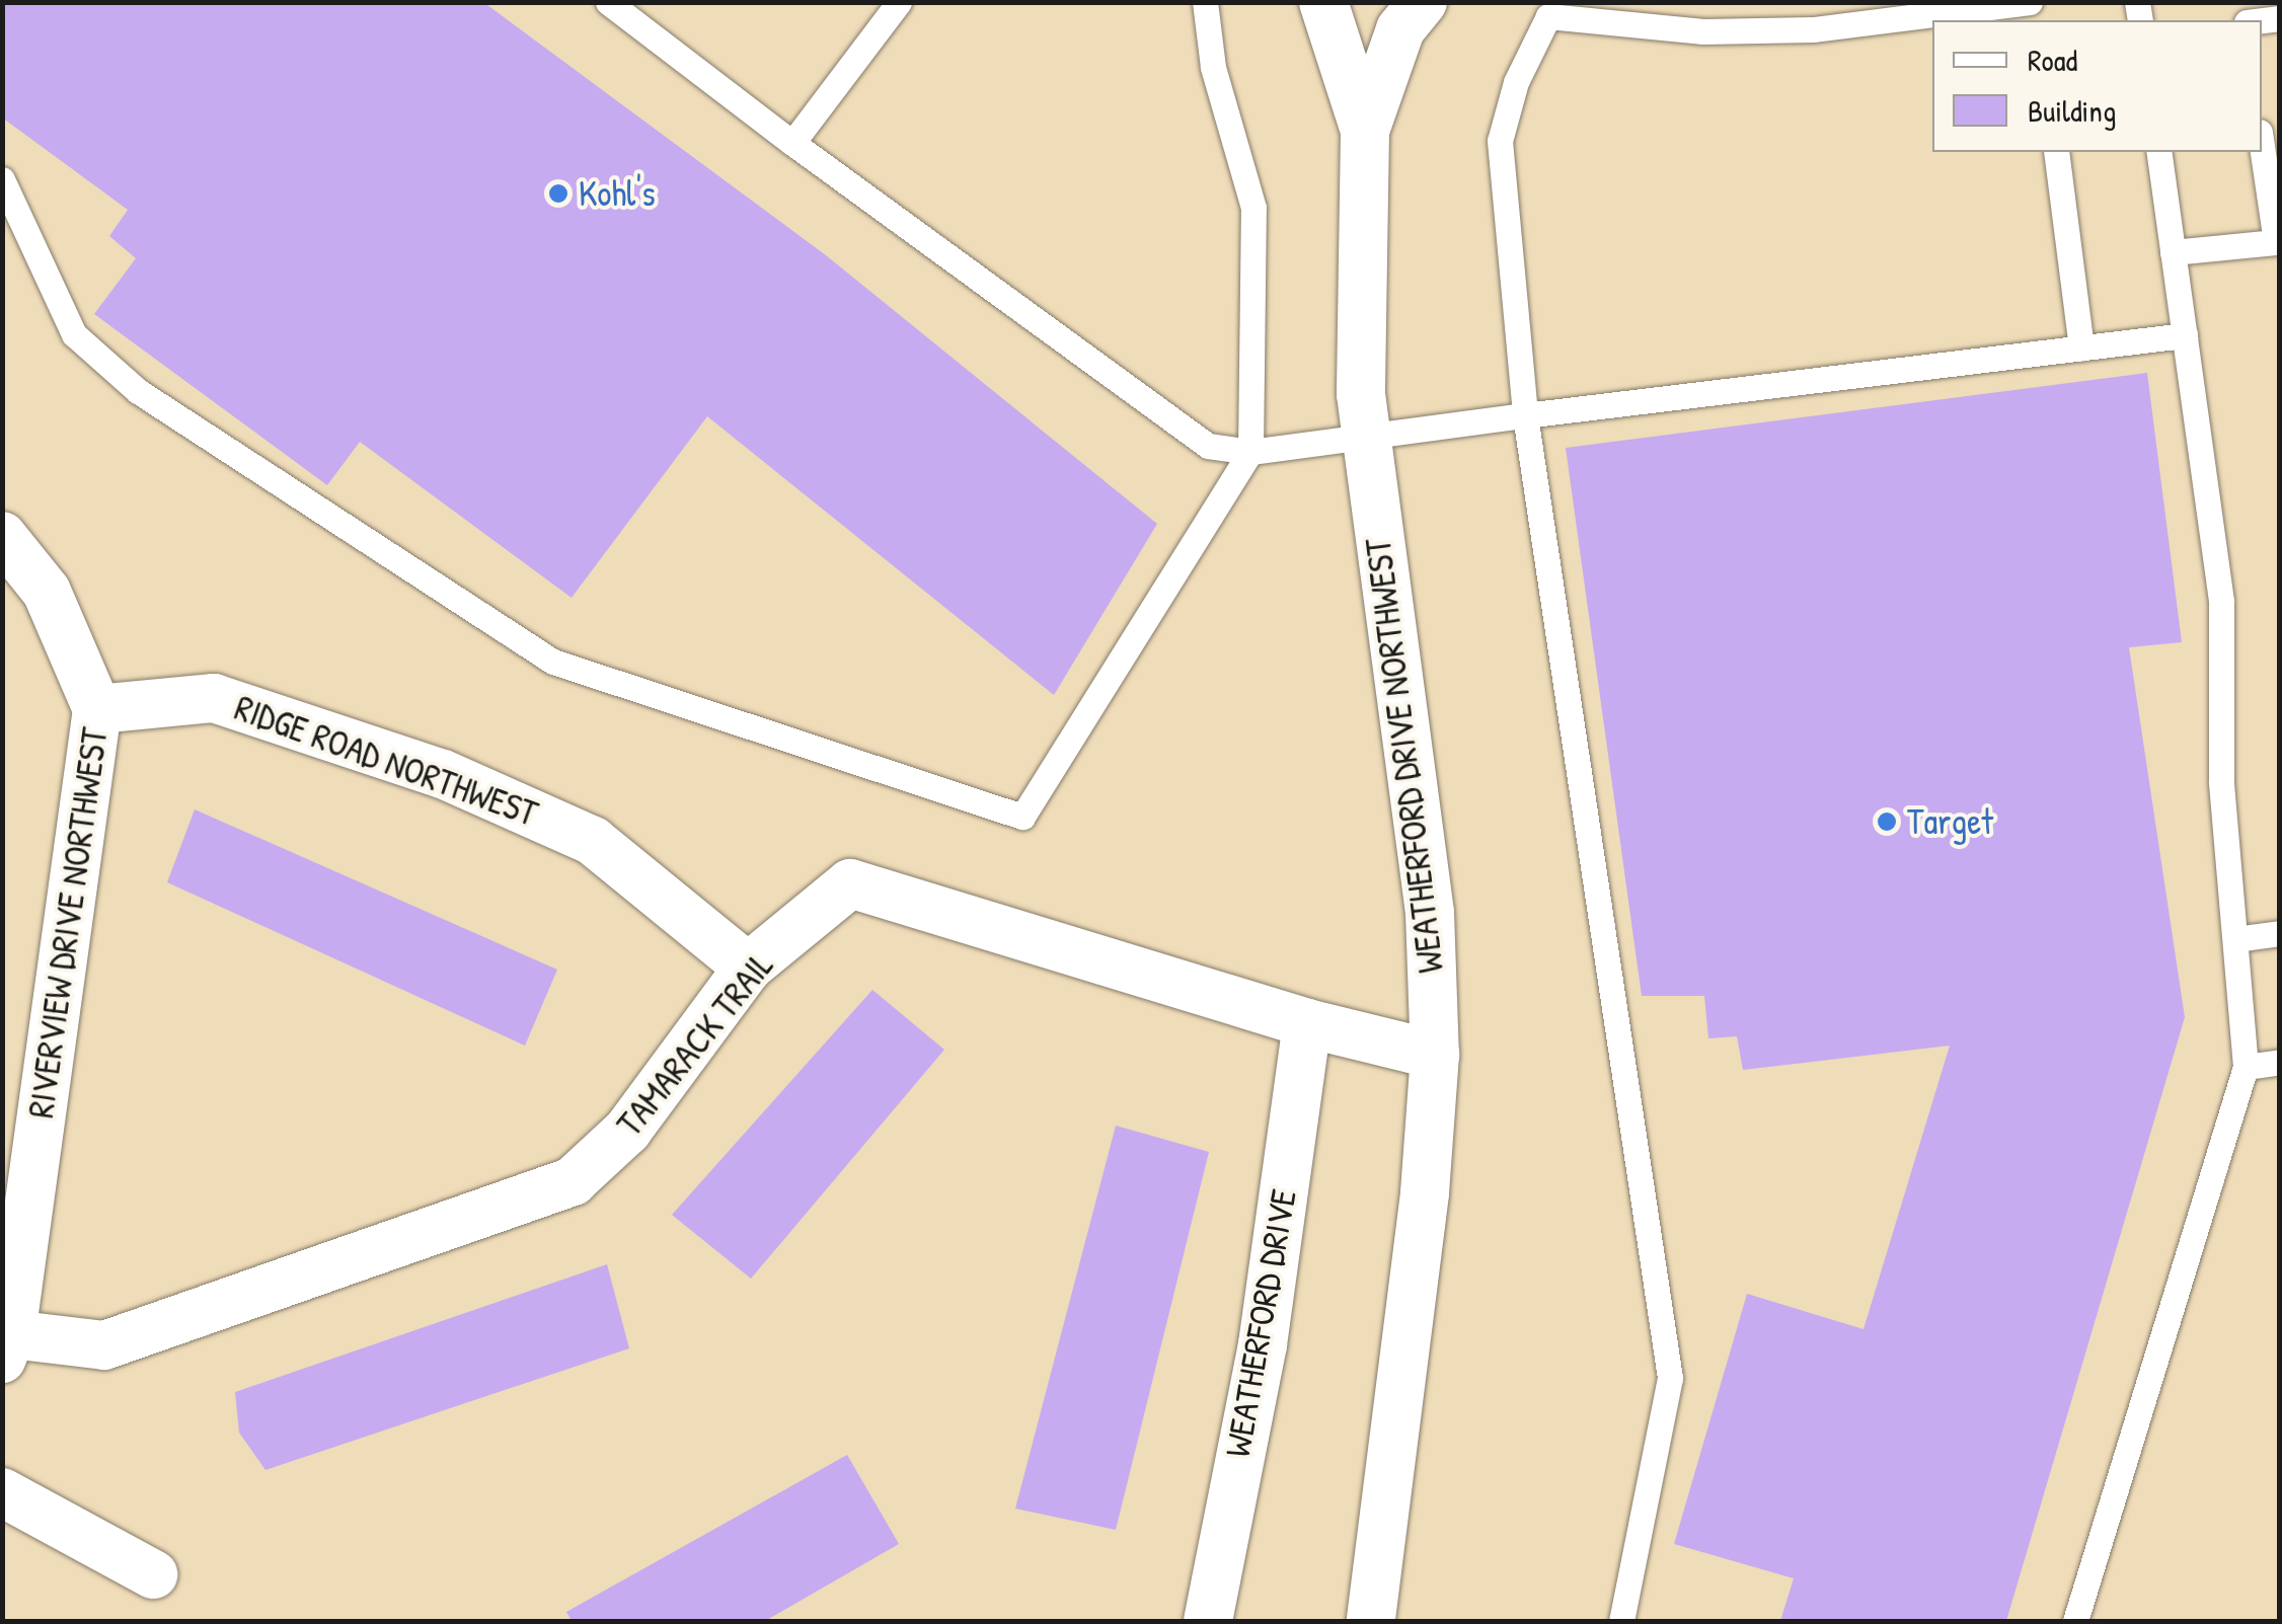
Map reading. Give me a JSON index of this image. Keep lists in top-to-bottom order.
{
  "streets": {
    "street": [
      "WEATHERFORD DRIVE NORTHWEST",
      "RIDGE ROAD NORTHWEST",
      "RIVERVIEW DRIVE NORTHWEST",
      "TAMARACK TRAIL",
      "WEATHERFORD DRIVE"
    ]
  },
  "crossings": [
    ["WEATHERFORD DRIVE NORTHWEST", "TAMARACK TRAIL"],
    ["RIDGE ROAD NORTHWEST", "RIVERVIEW DRIVE NORTHWEST"],
    ["RIDGE ROAD NORTHWEST", "TAMARACK TRAIL"],
    ["RIVERVIEW DRIVE NORTHWEST", "TAMARACK TRAIL"],
    ["TAMARACK TRAIL", "WEATHERFORD DRIVE"]
  ],
  "places": ["Kohl's", "Target"],
  "legend": ["Road", "Building"]
}
